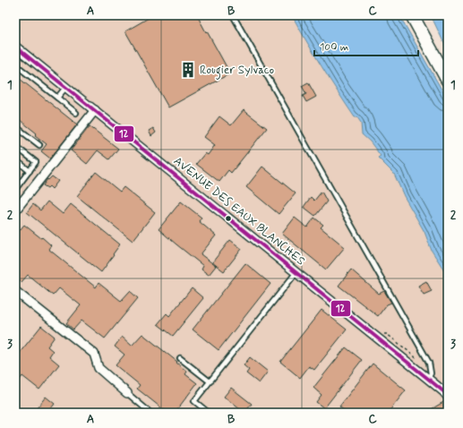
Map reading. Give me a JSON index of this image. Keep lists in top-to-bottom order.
{
  "streets": {
    "street": ["AVENUE DES EAUX BLANCHES"]
  },
  "places": {
    "building": ["Rougier Sylvaco"]
  },
  "lines": ["transit line 12"],
  "scale_bar": "100 m",
  "grid": {
    "columns": ["A", "B", "C"],
    "rows": ["1", "2", "3"]
  }
}
